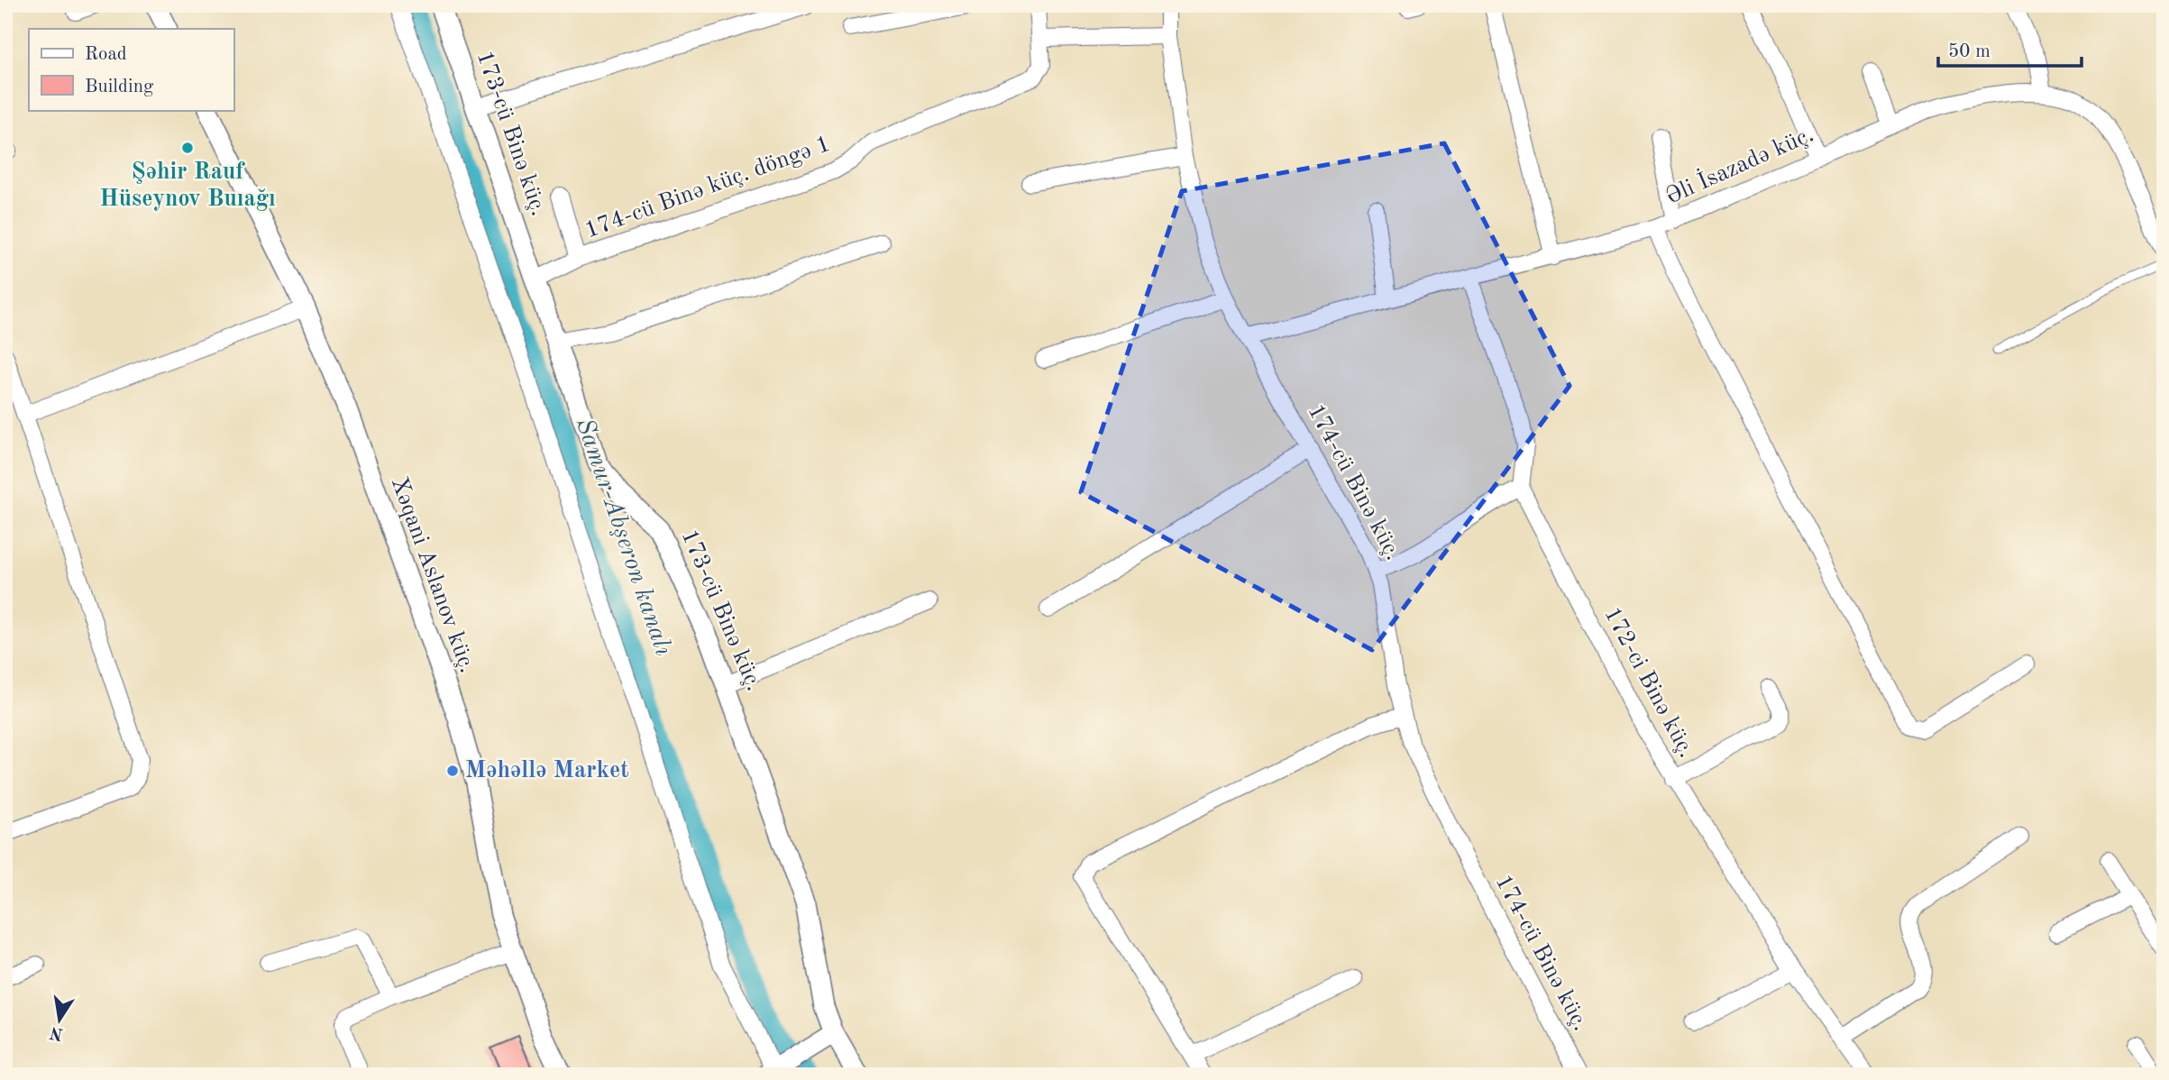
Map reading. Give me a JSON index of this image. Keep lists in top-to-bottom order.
{
  "streets": {
    "street": [
      "173-cü Binə küç.",
      "Əli İsazadə küç.",
      "174-cü Binə küç. döngə 1",
      "174-cü Binə küç.",
      "Xəqani Aslanov küç.",
      "172-ci Binə küç."
    ]
  },
  "crossings": [
    ["173-cü Binə küç.", "174-cü Binə küç. döngə 1"],
    ["Əli İsazadə küç.", "174-cü Binə küç."]
  ],
  "water": ["Samur-Abşeron kanalı"],
  "places": ["Şəhir Rauf Hüseynov Buıağı", "Məhəllə Market"],
  "legend": ["Road", "Building"],
  "scale_bar": "50 m",
  "north": "bottom"
}
